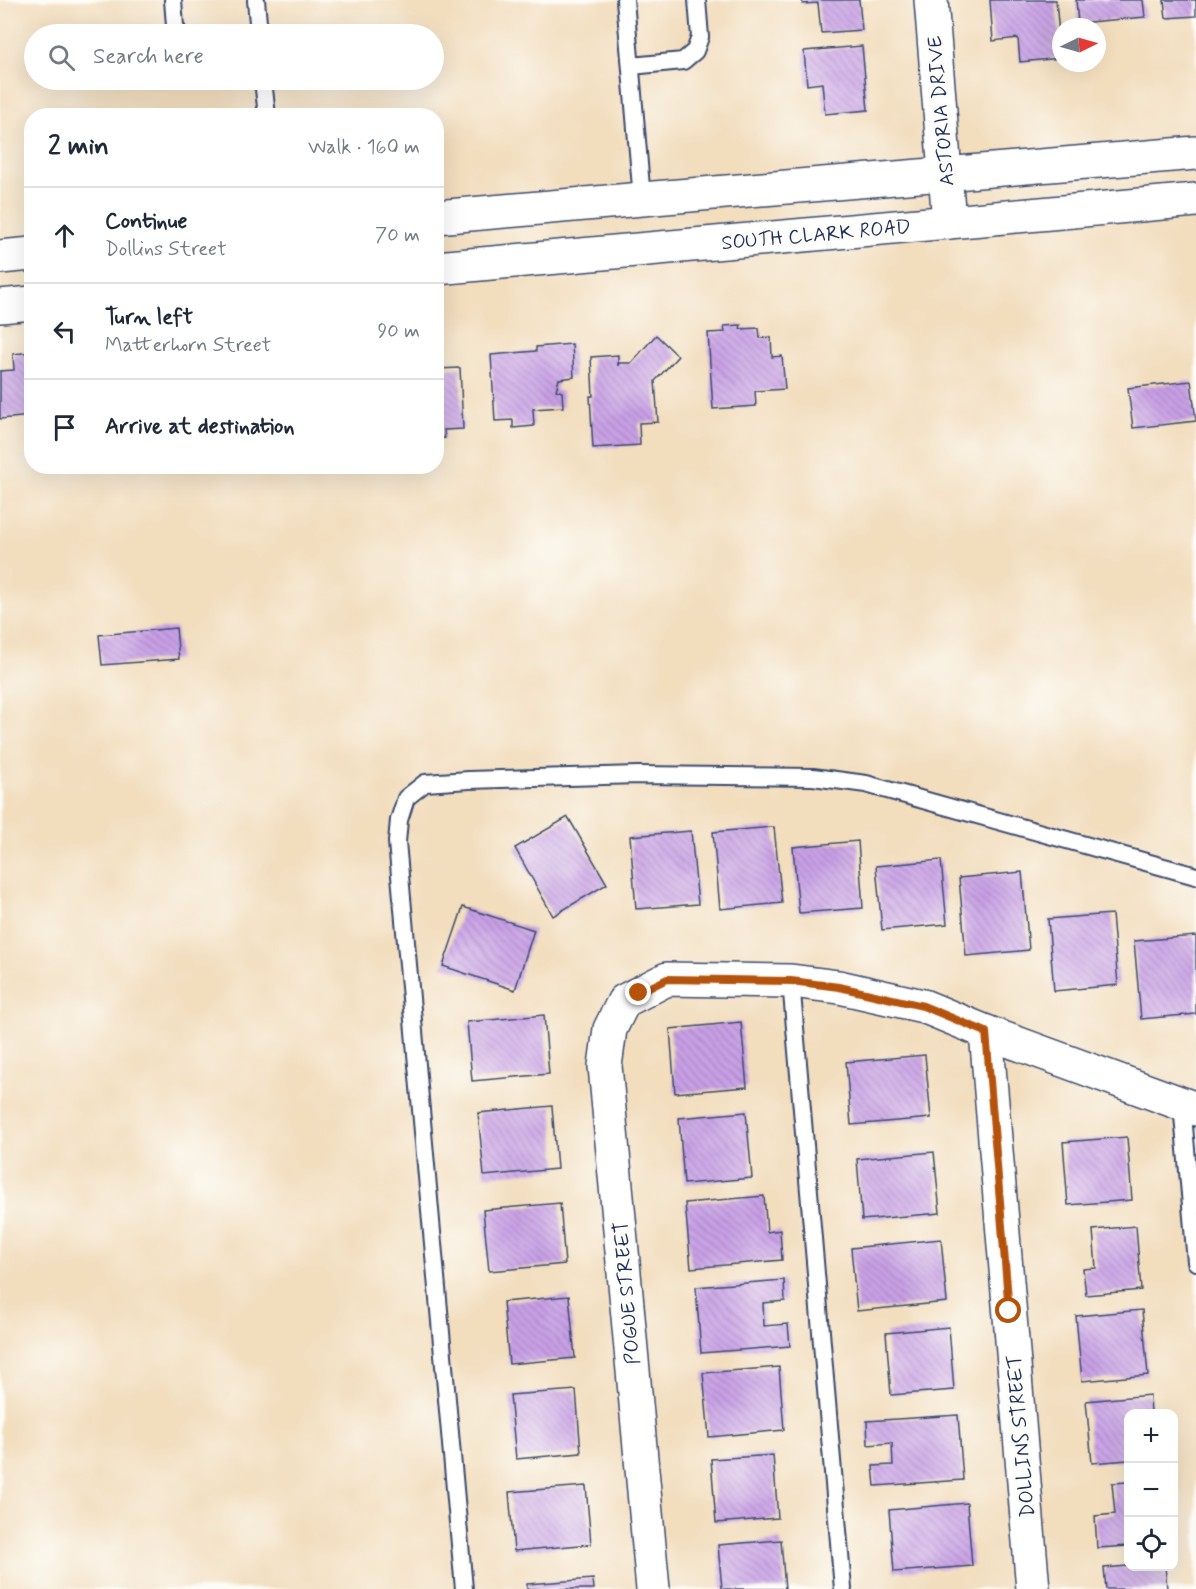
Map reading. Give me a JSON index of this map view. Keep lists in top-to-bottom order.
{
  "streets": {
    "street": [
      "ASTORIA DRIVE",
      "SOUTH CLARK ROAD",
      "POGUE STREET",
      "DOLLINS STREET"
    ]
  },
  "crossings": [
    ["ASTORIA DRIVE", "SOUTH CLARK ROAD"]
  ],
  "north": "right",
  "page": {
    "search": "Search here",
    "heading": ["2 min", "Walk · 160 m"],
    "list": [
      ["Continue", "Dollins Street", "70 m"],
      ["Turn left", "Matterhorn Street", "90 m"],
      "Arrive at destination"
    ],
    "map_buttons": ["+", "−"]
  }
}
